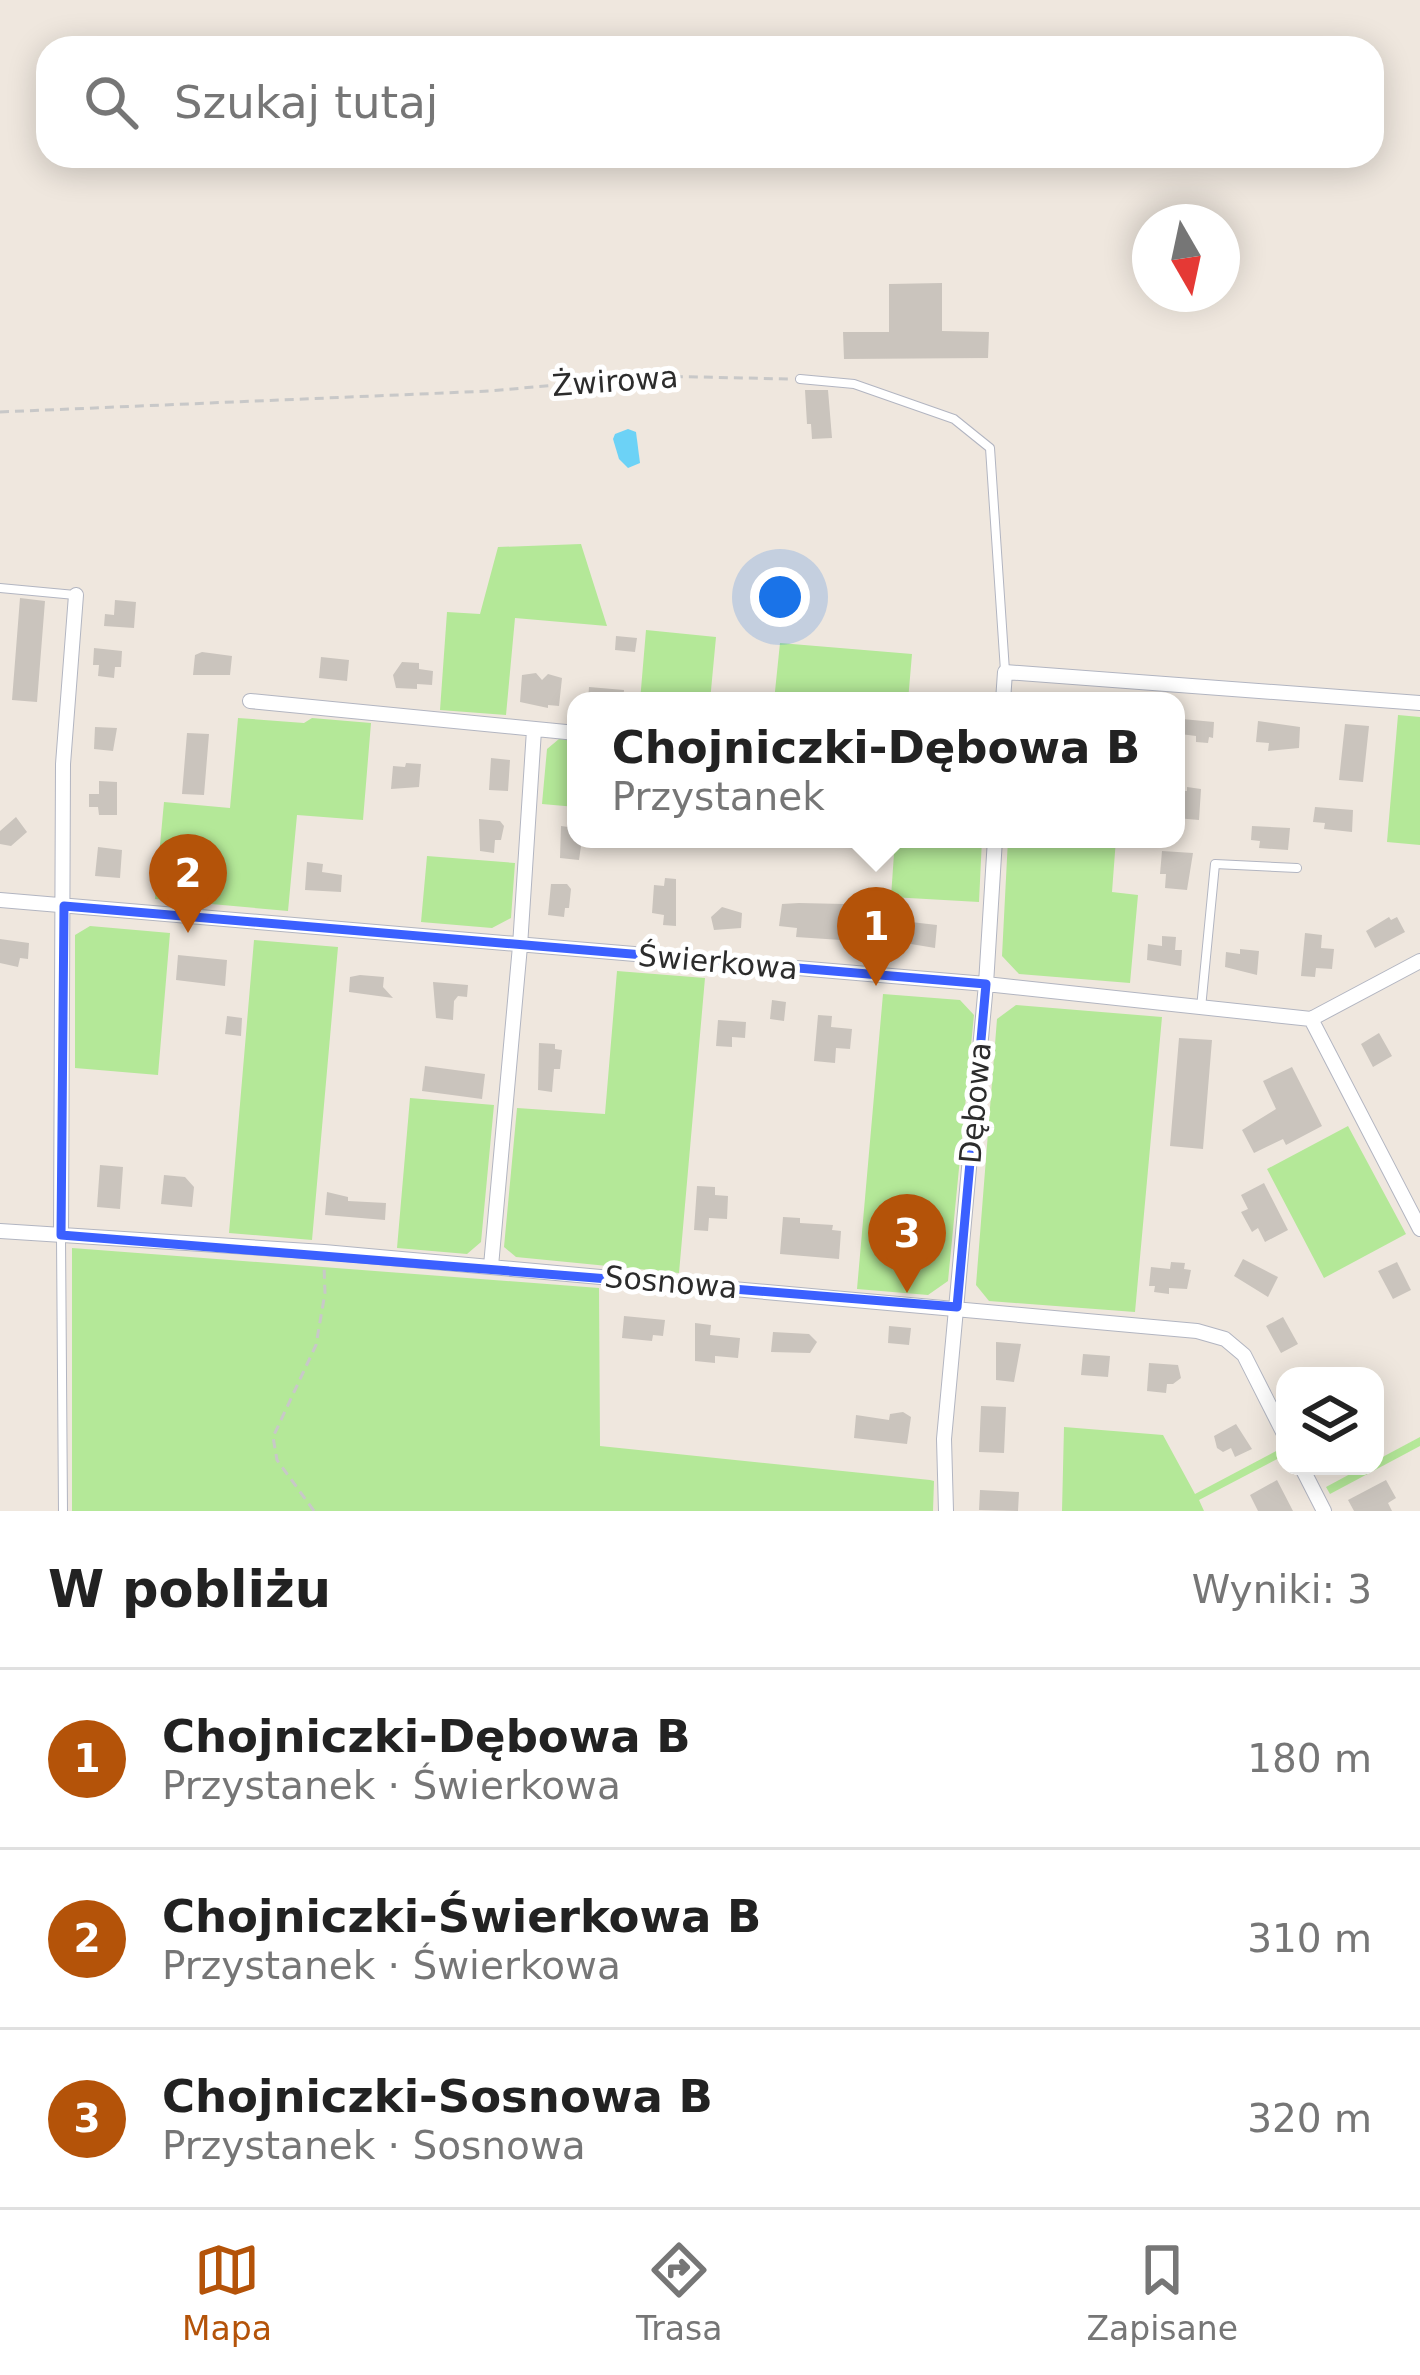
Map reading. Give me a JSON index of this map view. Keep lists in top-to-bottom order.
{
  "streets": {
    "street": ["Świerkowa", "Dębowa", "Sosnowa"],
    "path": ["Żwirowa"]
  },
  "crossings": [
    ["Świerkowa", "Dębowa"],
    ["Dębowa", "Sosnowa"]
  ],
  "north": "bottom",
  "page": {
    "search": "Szukaj tutaj",
    "popup": ["Chojniczki-Dębowa B", "Przystanek"],
    "pins": ["2", "1", "3"],
    "heading": ["W pobliżu", "Wyniki: 3"],
    "list": [
      {
        "mark": "1",
        "name": "Chojniczki-Dębowa B",
        "note": "Przystanek · Świerkowa",
        "value": "180 m"
      },
      {
        "mark": "2",
        "name": "Chojniczki-Świerkowa B",
        "note": "Przystanek · Świerkowa",
        "value": "310 m"
      },
      {
        "mark": "3",
        "name": "Chojniczki-Sosnowa B",
        "note": "Przystanek · Sosnowa",
        "value": "320 m"
      }
    ],
    "nav": ["Mapa", "Trasa", "Zapisane"]
  }
}
